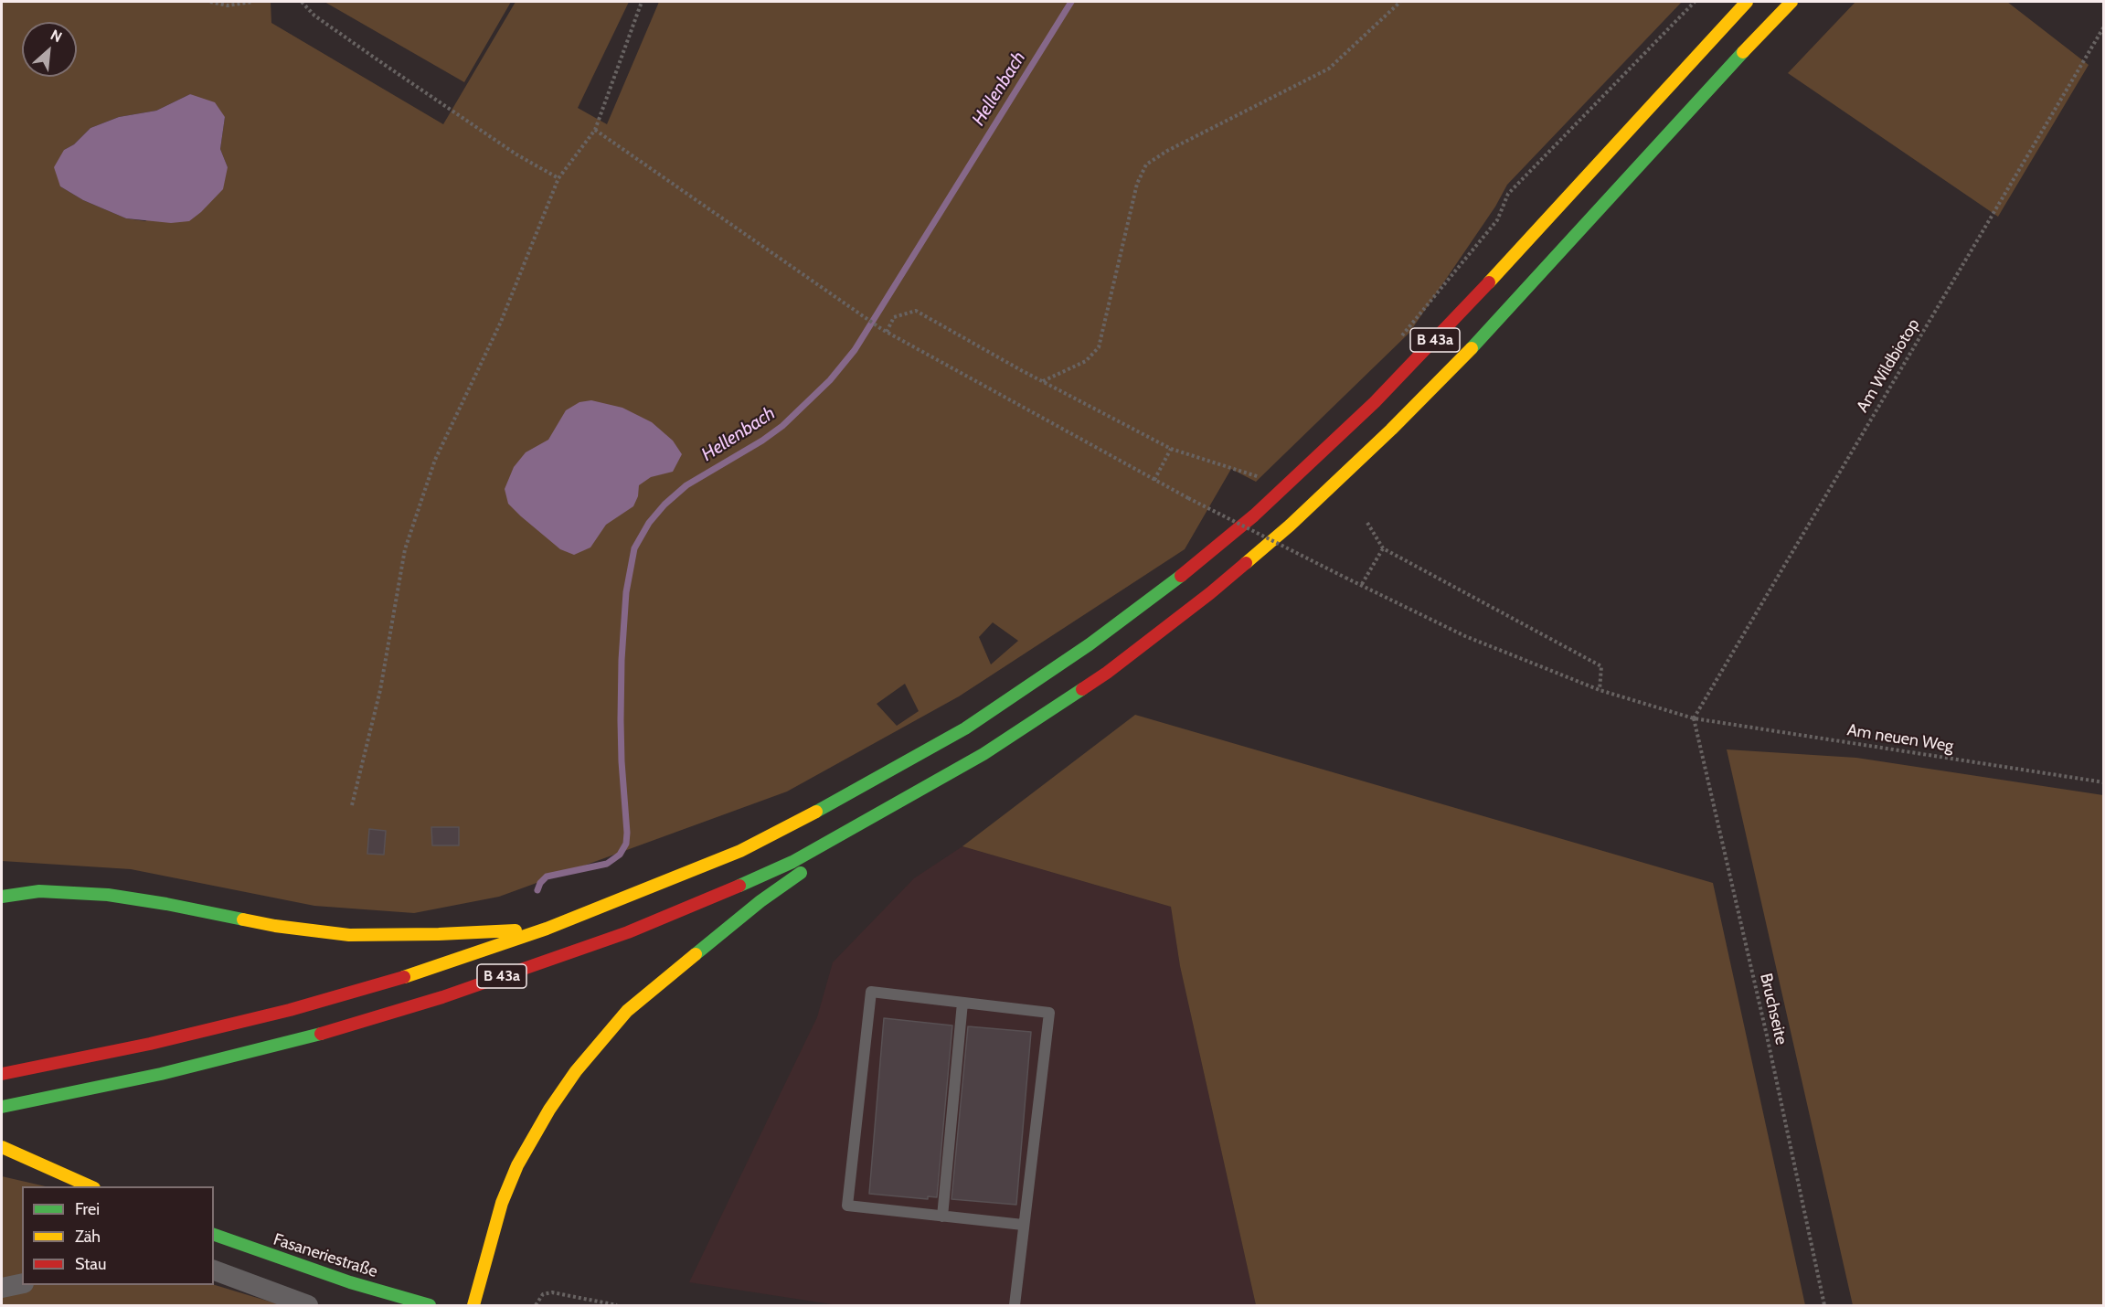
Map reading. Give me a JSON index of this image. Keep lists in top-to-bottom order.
{
  "streets": {
    "main road": ["B 43a", "Fasaneriestraße"],
    "path": ["Am Wildbiotop", "Am neuen Weg", "Bruchseite"]
  },
  "crossings": [
    ["Am Wildbiotop", "Am neuen Weg"],
    ["Am Wildbiotop", "Bruchseite"],
    ["Am neuen Weg", "Bruchseite"]
  ],
  "water": ["Hellenbach"],
  "legend": ["Frei", "Zäh", "Stau"],
  "north": "top right"
}
